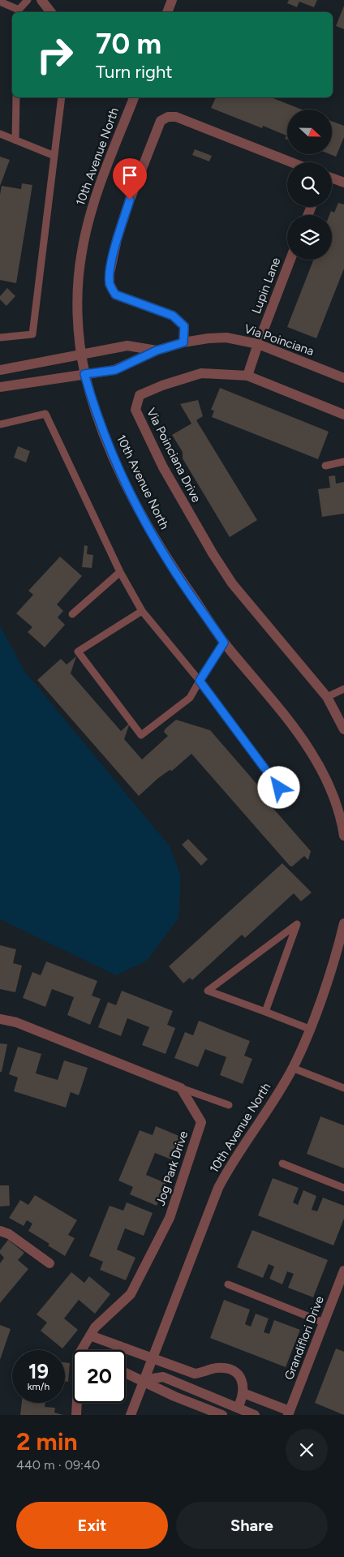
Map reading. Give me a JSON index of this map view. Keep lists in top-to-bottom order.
{
  "streets": {
    "street": [
      "10th Avenue North",
      "Lupin Lane",
      "Via Poinciana",
      "Via Poinciana Drive",
      "Jog Park Drive",
      "Grandiflori Drive"
    ]
  },
  "crossings": [
    ["10th Avenue North", "Via Poinciana"],
    ["Lupin Lane", "Via Poinciana"],
    ["Lupin Lane", "Via Poinciana Drive"]
  ],
  "north": "right",
  "page": {
    "turn": ["70 m", "Turn right"],
    "speed": "19 km/h",
    "limit": "20",
    "heading": ["2 min", "440 m · 09:40"],
    "buttons": ["Exit", "Share"]
  }
}
